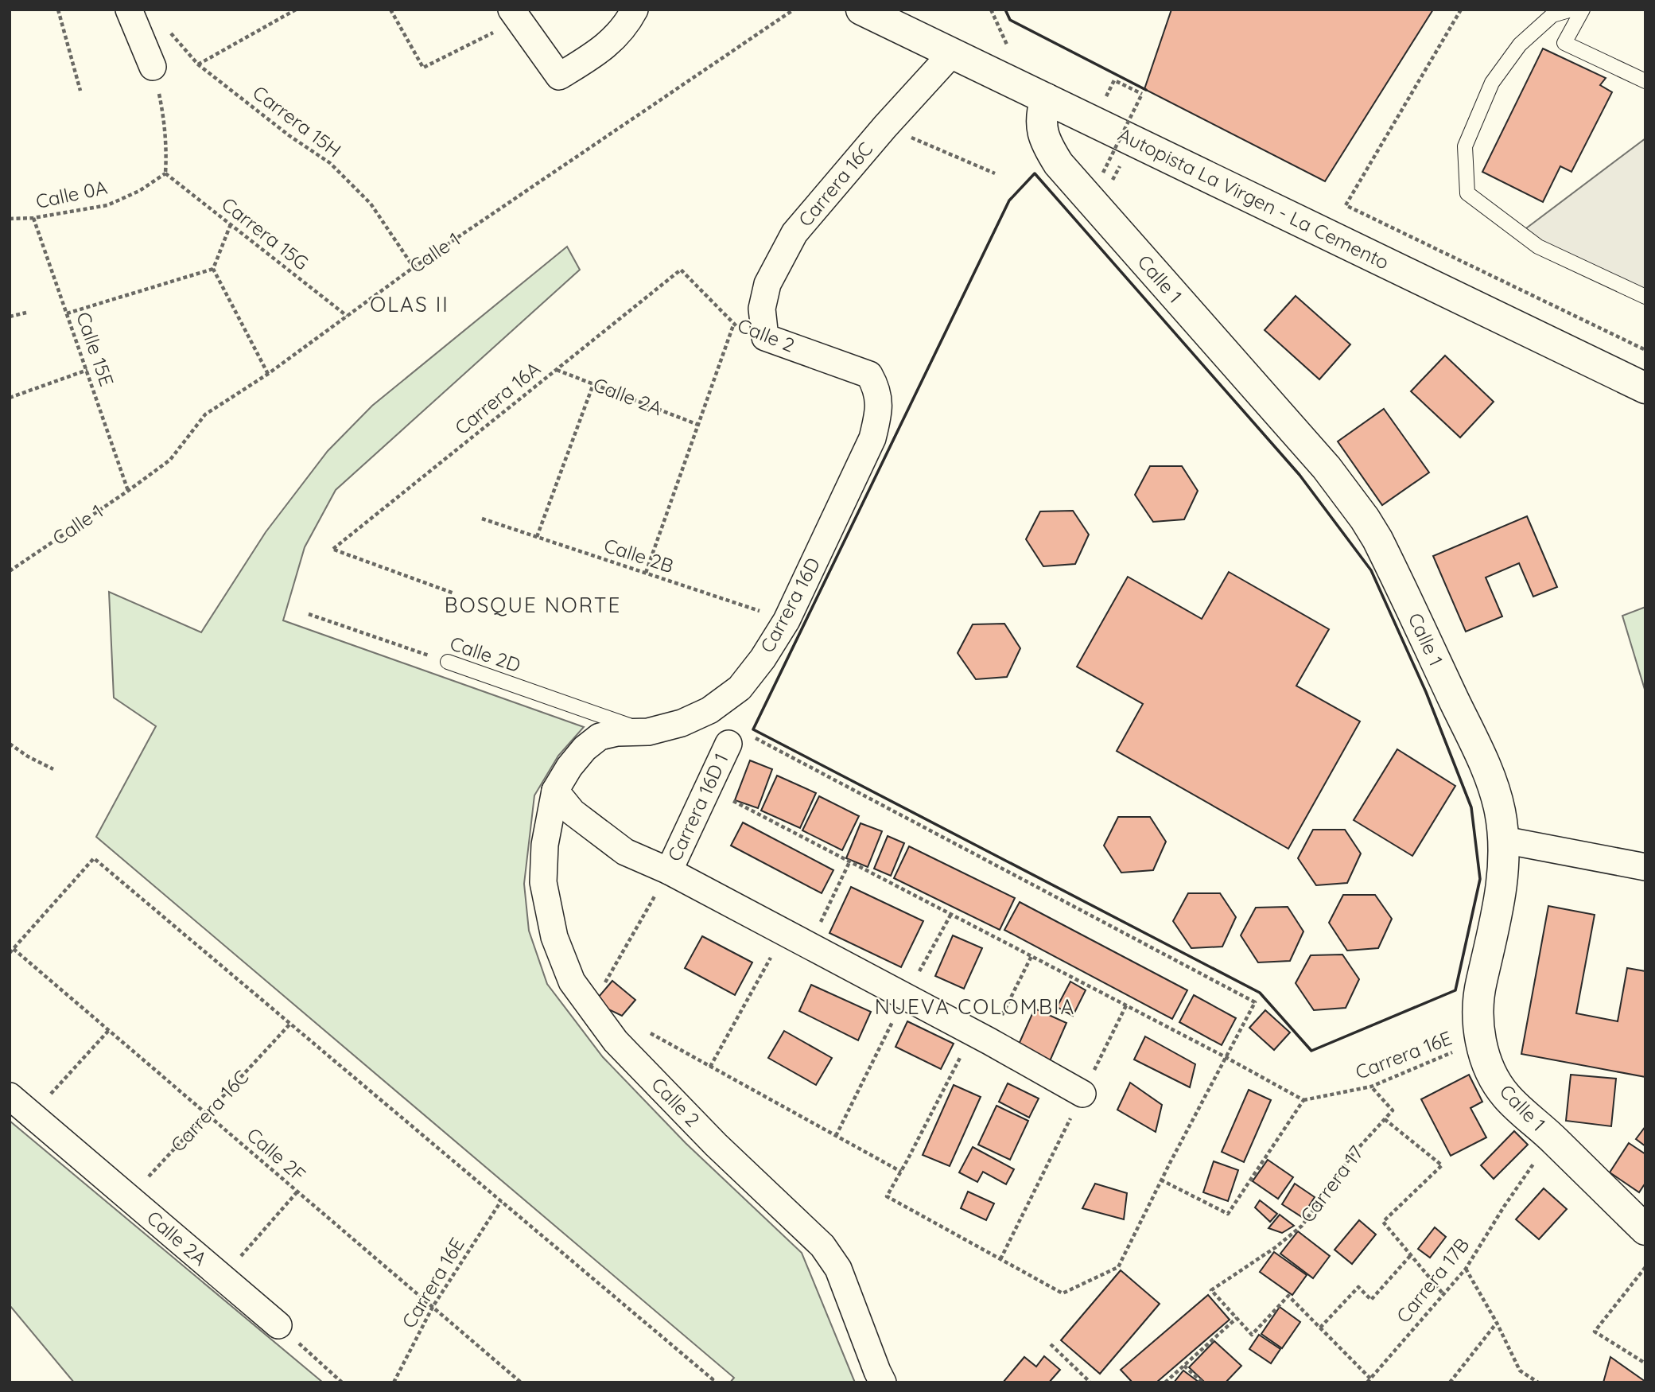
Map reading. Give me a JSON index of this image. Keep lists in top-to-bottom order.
{
  "streets": {
    "street": [
      "Carrera 16C",
      "Autopista La Virgen - La Cemento",
      "Calle 1",
      "Calle 2",
      "Calle 2A",
      "Carrera 16D",
      "Carrera 16D 1"
    ],
    "lane": ["Calle 2D"],
    "path": [
      "Carrera 15H",
      "Calle 0A",
      "Carrera 15G",
      "Calle 15E",
      "Carrera 16A",
      "Calle 2B",
      "Carrera 16E",
      "Calle 2F",
      "Carrera 17",
      "Carrera 17B"
    ]
  },
  "crossings": [
    ["Carrera 15H", "Calle 1"],
    ["Carrera 16C", "Autopista La Virgen - La Cemento"],
    ["Carrera 16C", "Calle 2"],
    ["Carrera 16C", "Calle 2A"],
    ["Carrera 16C", "Calle 2F"],
    ["Calle 0A", "Carrera 15G"],
    ["Calle 0A", "Calle 15E"],
    ["Autopista La Virgen - La Cemento", "Calle 1"],
    ["Carrera 15G", "Calle 1"],
    ["Calle 1", "Calle 15E"],
    ["Calle 1", "Carrera 16E"],
    ["Calle 1", "Carrera 17B"],
    ["Calle 2", "Carrera 16A"],
    ["Calle 2", "Carrera 16D"],
    ["Calle 2A", "Carrera 16A"],
    ["Calle 2B", "Carrera 16D"],
    ["Carrera 16D", "Calle 2D"],
    ["Carrera 16E", "Calle 2F"],
    ["Carrera 16E", "Carrera 17"]
  ],
  "districts": ["OLAS II", "BOSQUE NORTE", "NUEVA COLOMBIA"]
}
